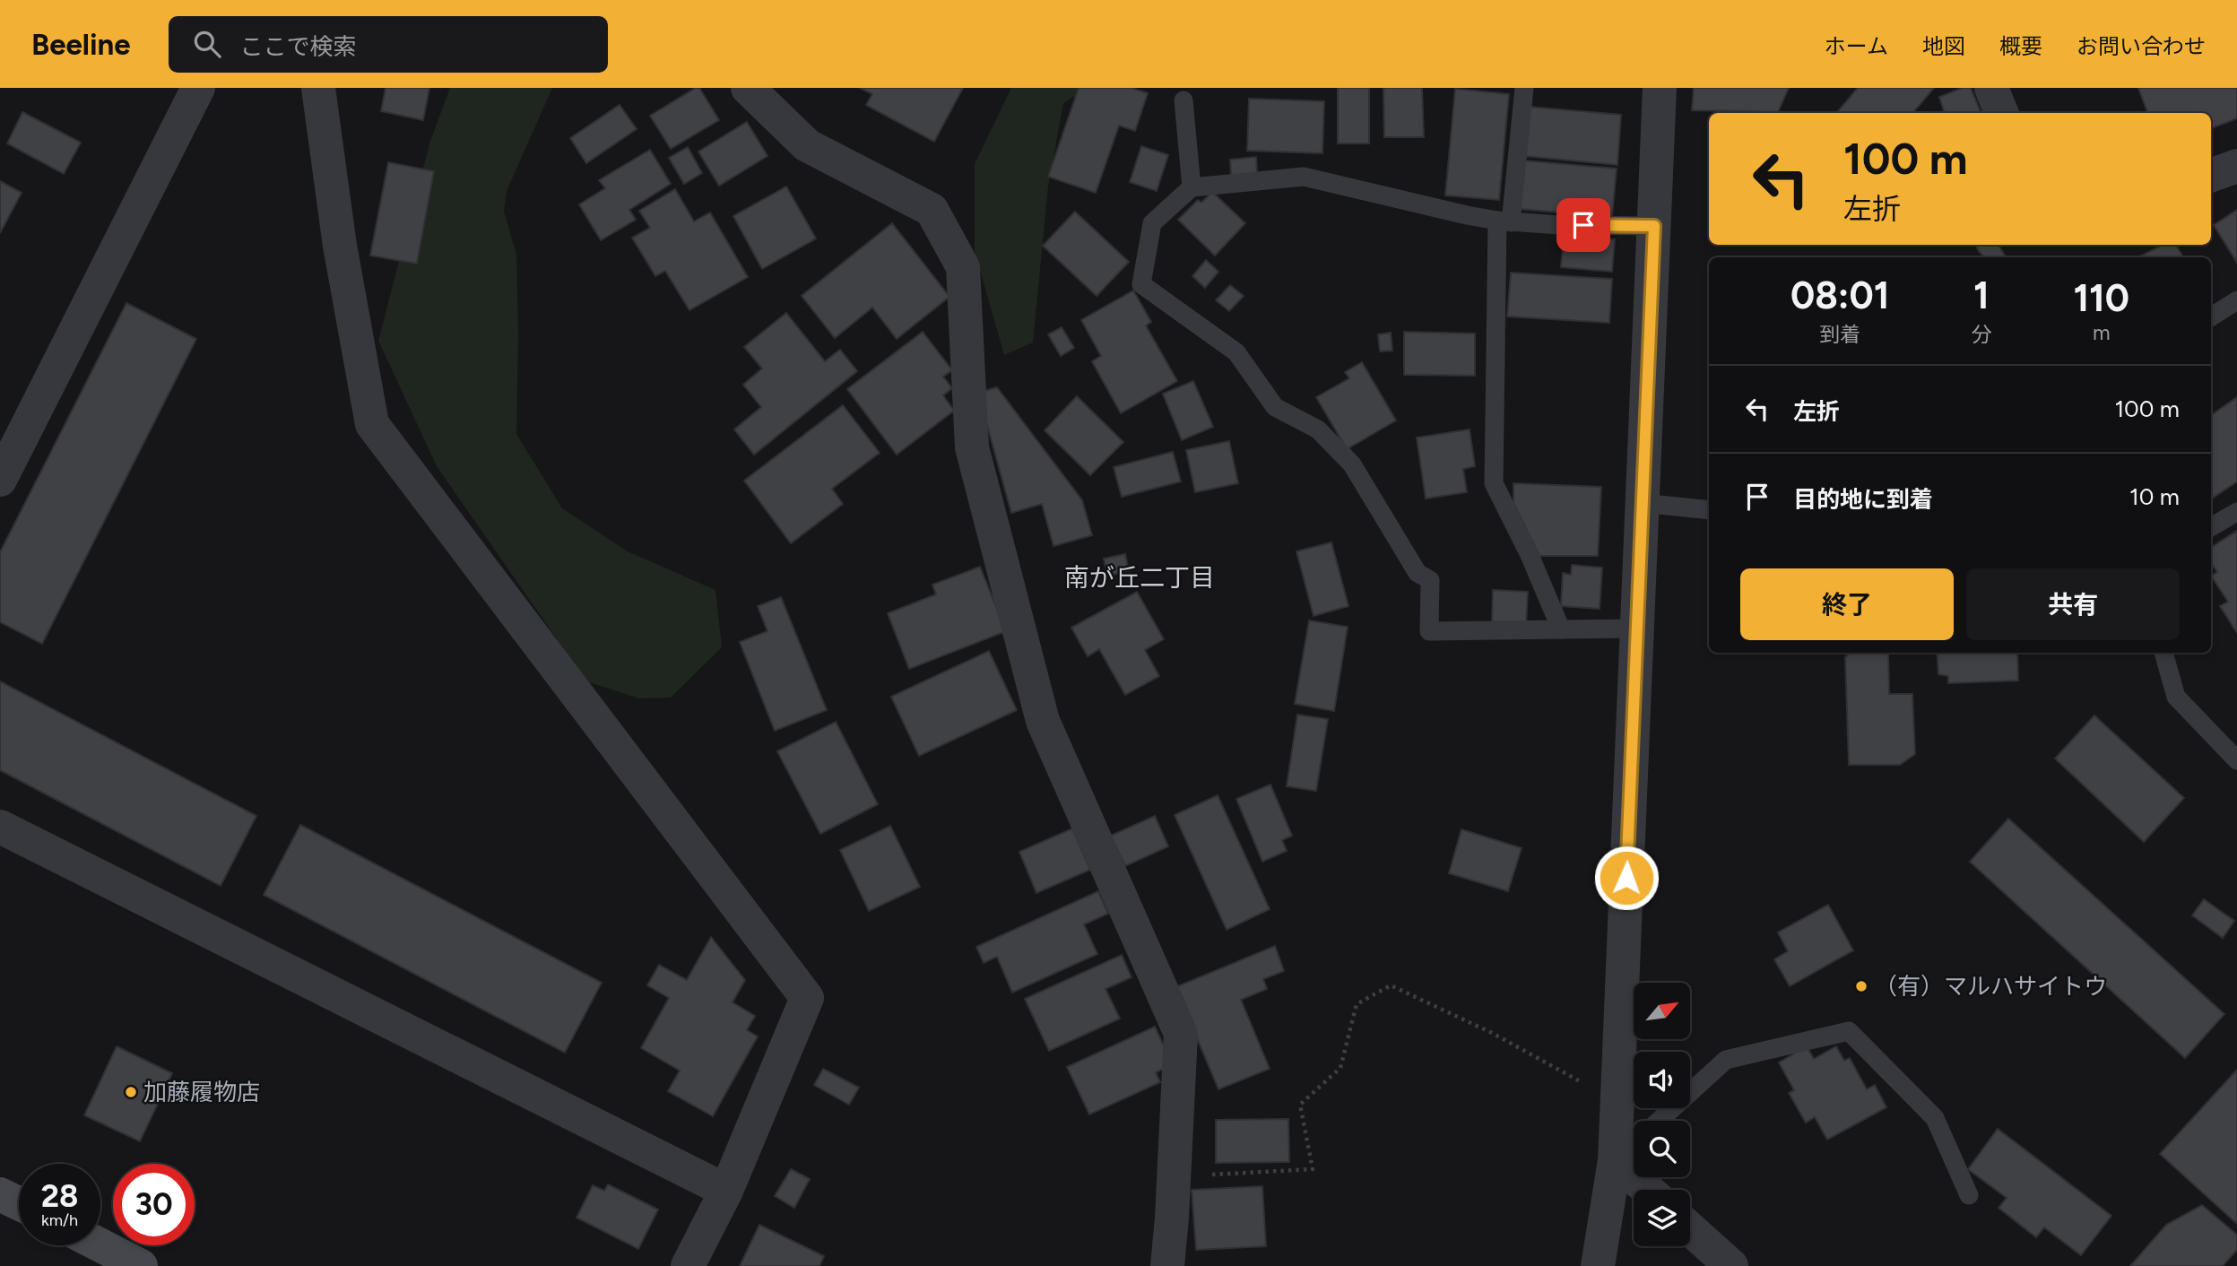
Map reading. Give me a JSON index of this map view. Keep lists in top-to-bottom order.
{
  "districts": ["南が丘二丁目"],
  "places": ["（有）マルハサイトウ", "加藤履物店"],
  "north": "top right",
  "page": {
    "header": "Beeline",
    "search": "ここで検索",
    "nav": [
      "ホーム",
      "地図",
      "概要",
      "お問い合わせ"
    ],
    "turn": ["100 m", "左折"],
    "eta": [
      "08:01",
      "到着",
      "1",
      "分",
      "110",
      "m"
    ],
    "list": [
      {
        "name": "左折",
        "value": "100 m"
      },
      {
        "name": "目的地に到着",
        "value": "10 m"
      }
    ],
    "buttons": ["終了", "共有"],
    "speed": "28 km/h",
    "limit": "30"
  }
}
